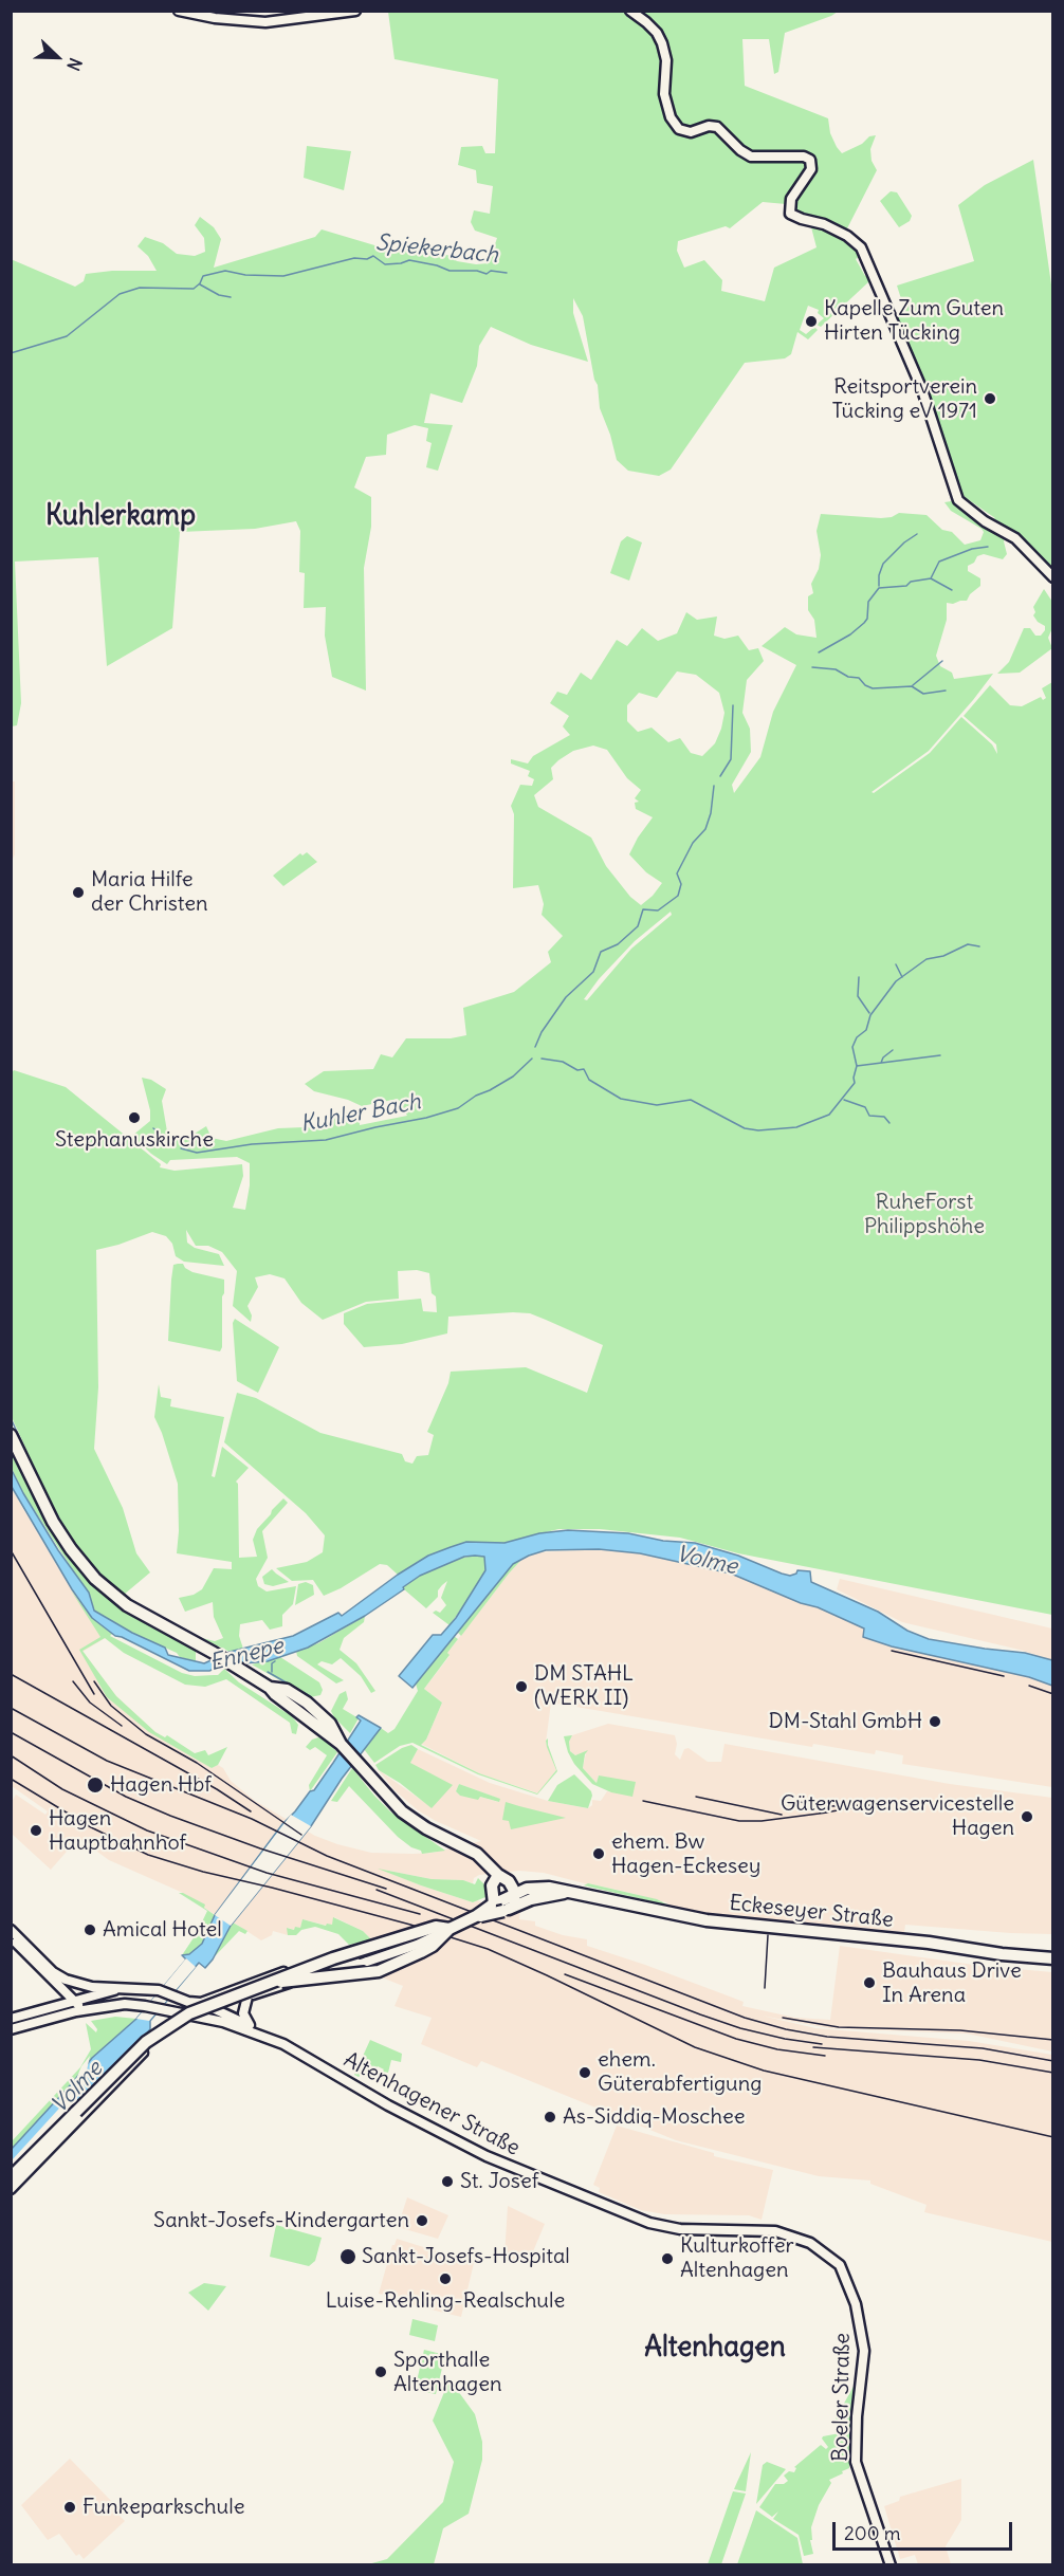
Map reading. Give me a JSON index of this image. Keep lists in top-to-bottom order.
{
  "streets": {
    "main road": ["Eckeseyer Straße"],
    "street": ["Altenhagener Straße", "Boeler Straße"]
  },
  "crossings": [
    ["Eckeseyer Straße", "Altenhagener Straße"],
    ["Altenhagener Straße", "Boeler Straße"]
  ],
  "districts": ["Kuhlerkamp", "Altenhagen"],
  "water": [
    "Spiekerbach",
    "Kuhler Bach",
    "Volme",
    "Ennepe"
  ],
  "parks": ["RuheForst Philippshöhe"],
  "places": [
    "Kapelle Zum Guten Hirten Tücking",
    "Reitsportverein Tücking eV 1971",
    "Maria Hilfe der Christen",
    "Stephanuskirche",
    "DM STAHL (WERK II)",
    "DM-Stahl GmbH",
    "Hagen Hbf",
    "Güterwagenservicestelle Hagen",
    "Hagen Hauptbahnhof",
    "ehem. Bw Hagen-Eckesey",
    "Amical Hotel",
    "Bauhaus Drive In Arena",
    "ehem. Güterabfertigung",
    "As-Siddiq-Moschee",
    "St. Josef",
    "Sankt-Josefs-Kindergarten",
    "Sankt-Josefs-Hospital",
    "Kulturkoffer Altenhagen",
    "Luise-Rehling-Realschule",
    "Sporthalle Altenhagen",
    "Funkeparkschule"
  ],
  "scale_bar": "200 m",
  "north": "bottom right"
}
